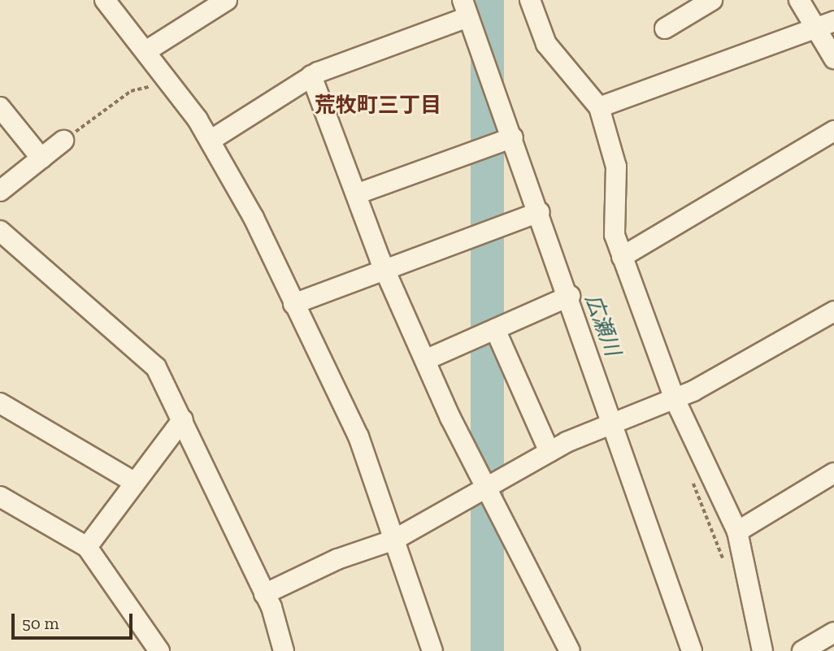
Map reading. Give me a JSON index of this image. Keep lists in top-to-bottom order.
{
  "districts": ["荒牧町三丁目"],
  "water": ["広瀬川"],
  "scale_bar": "50 m"
}
